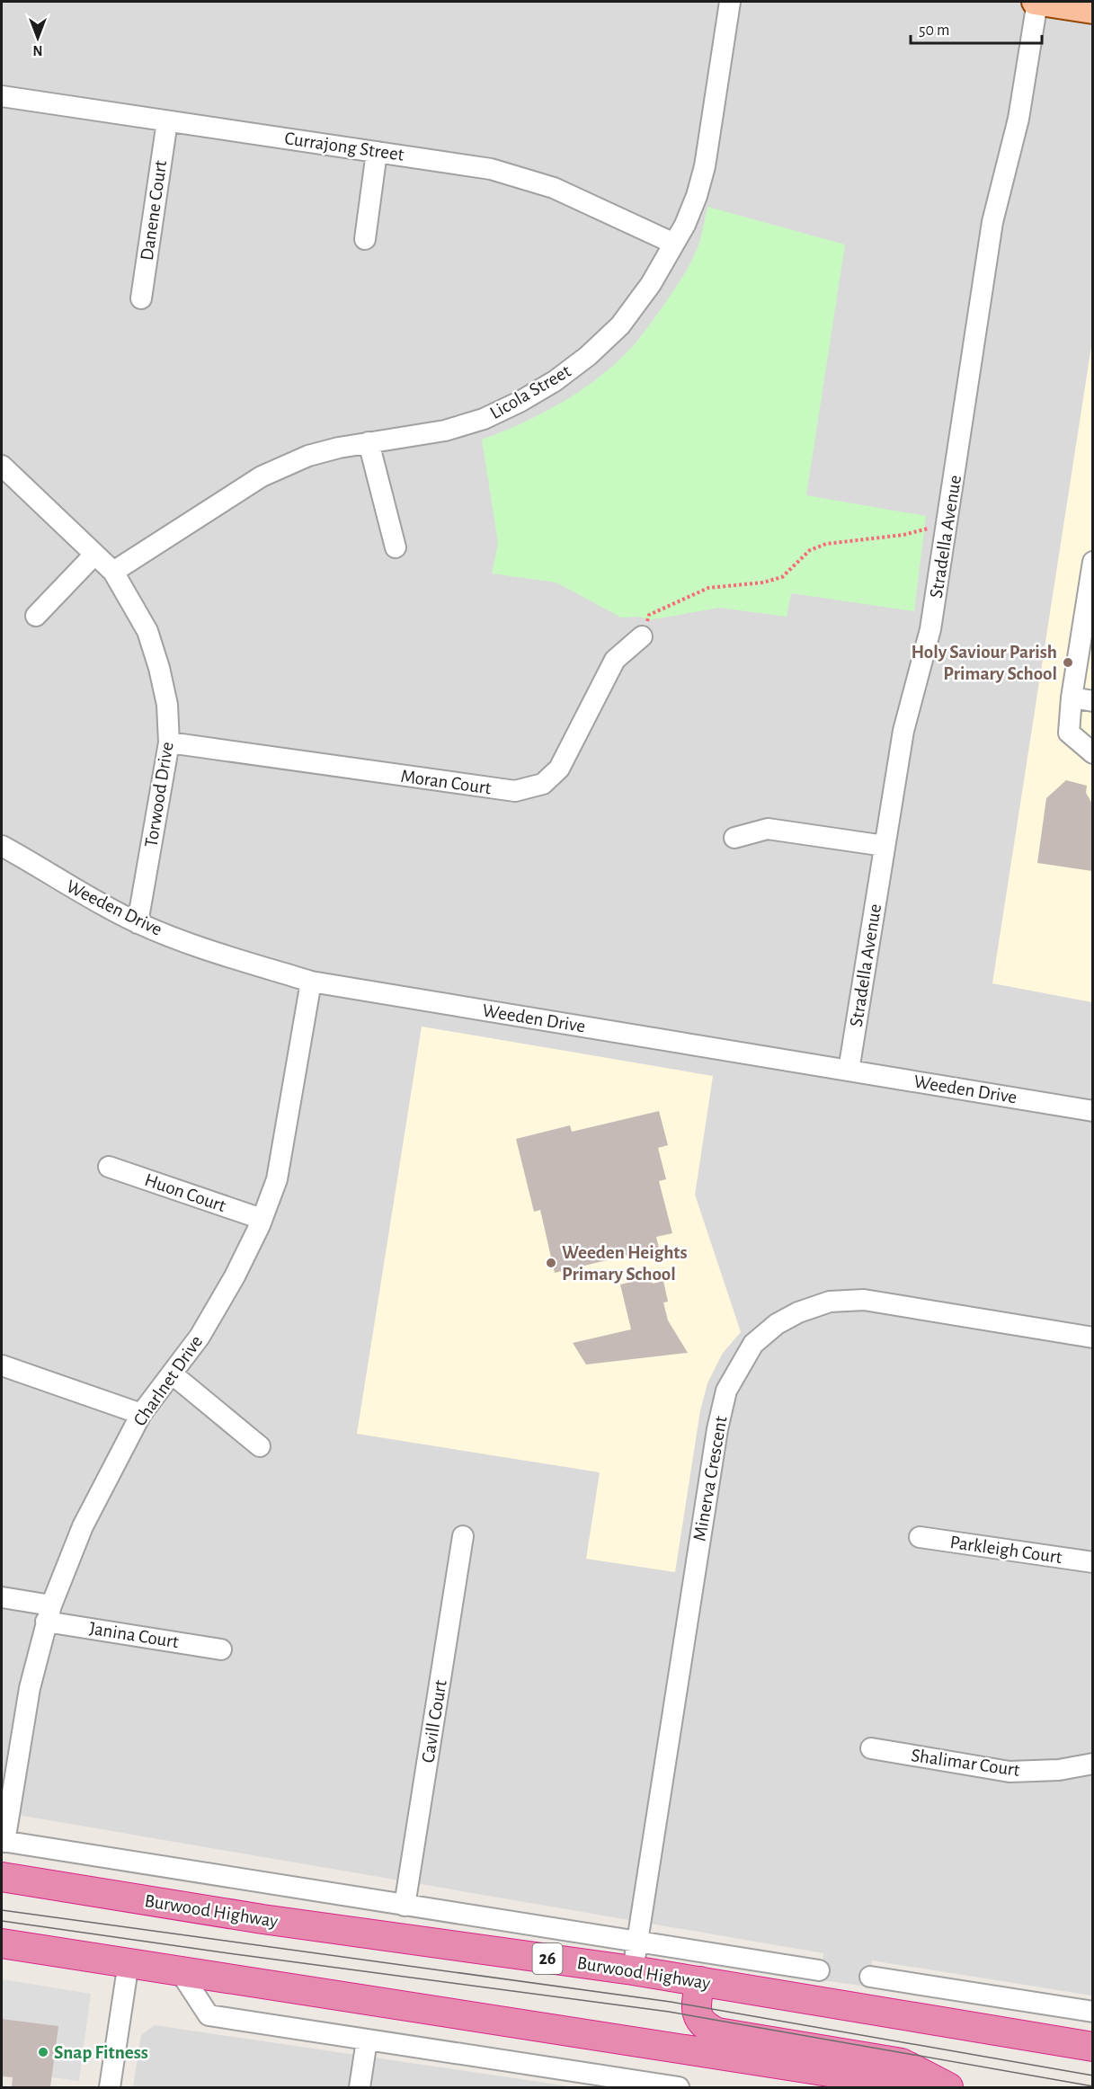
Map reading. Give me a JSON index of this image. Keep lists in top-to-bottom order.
{
  "streets": {
    "highway": ["Burwood Highway", "26"],
    "street": [
      "Currajong Street",
      "Danene Court",
      "Licola Street",
      "Stradella Avenue",
      "Moran Court",
      "Torwood Drive",
      "Weeden Drive",
      "Huon Court",
      "Charlnet Drive",
      "Minerva Crescent",
      "Parkleigh Court",
      "Janina Court",
      "Cavill Court",
      "Shalimar Court"
    ]
  },
  "crossings": [
    ["Currajong Street", "Danene Court"],
    ["Currajong Street", "Licola Street"],
    ["Licola Street", "Torwood Drive"],
    ["Stradella Avenue", "Weeden Drive"],
    ["Moran Court", "Torwood Drive"],
    ["Torwood Drive", "Weeden Drive"],
    ["Weeden Drive", "Charlnet Drive"],
    ["Huon Court", "Charlnet Drive"],
    ["Charlnet Drive", "Janina Court"],
    ["Charlnet Drive", "Burwood Highway"],
    ["Minerva Crescent", "Burwood Highway"],
    ["Cavill Court", "Burwood Highway"]
  ],
  "places": ["Holy Saviour Parish Primary School", "Weeden Heights Primary School", "Snap Fitness"],
  "scale_bar": "50 m",
  "north": "bottom"
}
